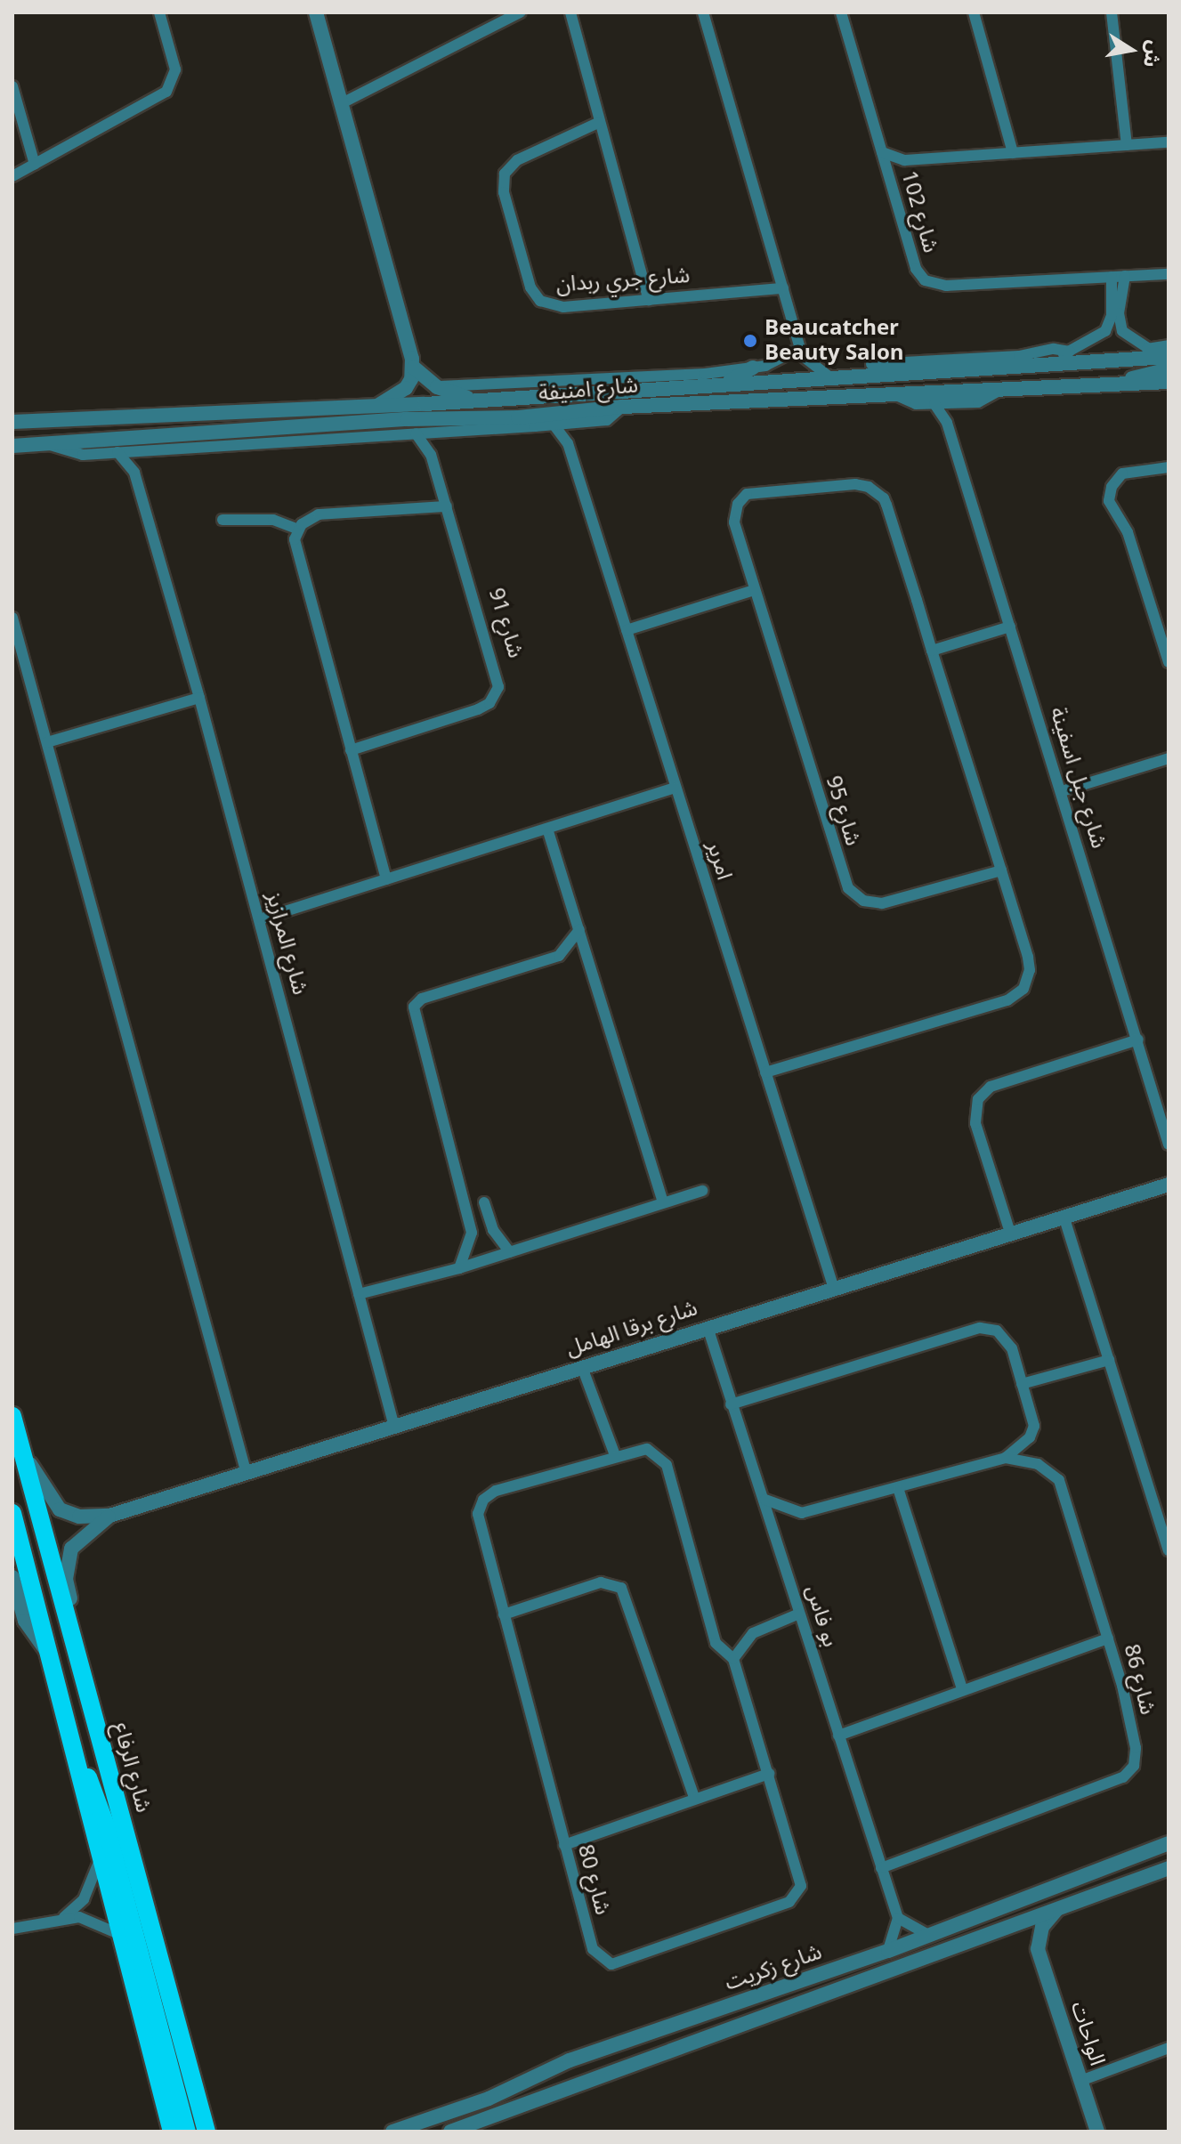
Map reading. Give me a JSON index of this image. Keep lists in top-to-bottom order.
{
  "streets": {
    "main road": ["شارع الرفاع"],
    "street": [
      "شارع 102",
      "شارع جري ربدان",
      "شارع امنيفة",
      "شارع 91",
      "شارع جبل اسفينة",
      "شارع 95",
      "امرير",
      "شارع المرازيز",
      "شارع برقا الهامل",
      "بو فاس",
      "شارع 86",
      "شارع 80",
      "شارع زكريت",
      "الواحات"
    ]
  },
  "crossings": [
    ["شارع 95", "امرير"],
    ["امرير", "شارع برقا الهامل"],
    ["شارع المرازيز", "شارع برقا الهامل"],
    ["شارع برقا الهامل", "بو فاس"],
    ["شارع برقا الهامل", "شارع الرفاع"],
    ["بو فاس", "شارع 86"]
  ],
  "places": ["Beaucatcher Beauty Salon"],
  "north": "right"
}
